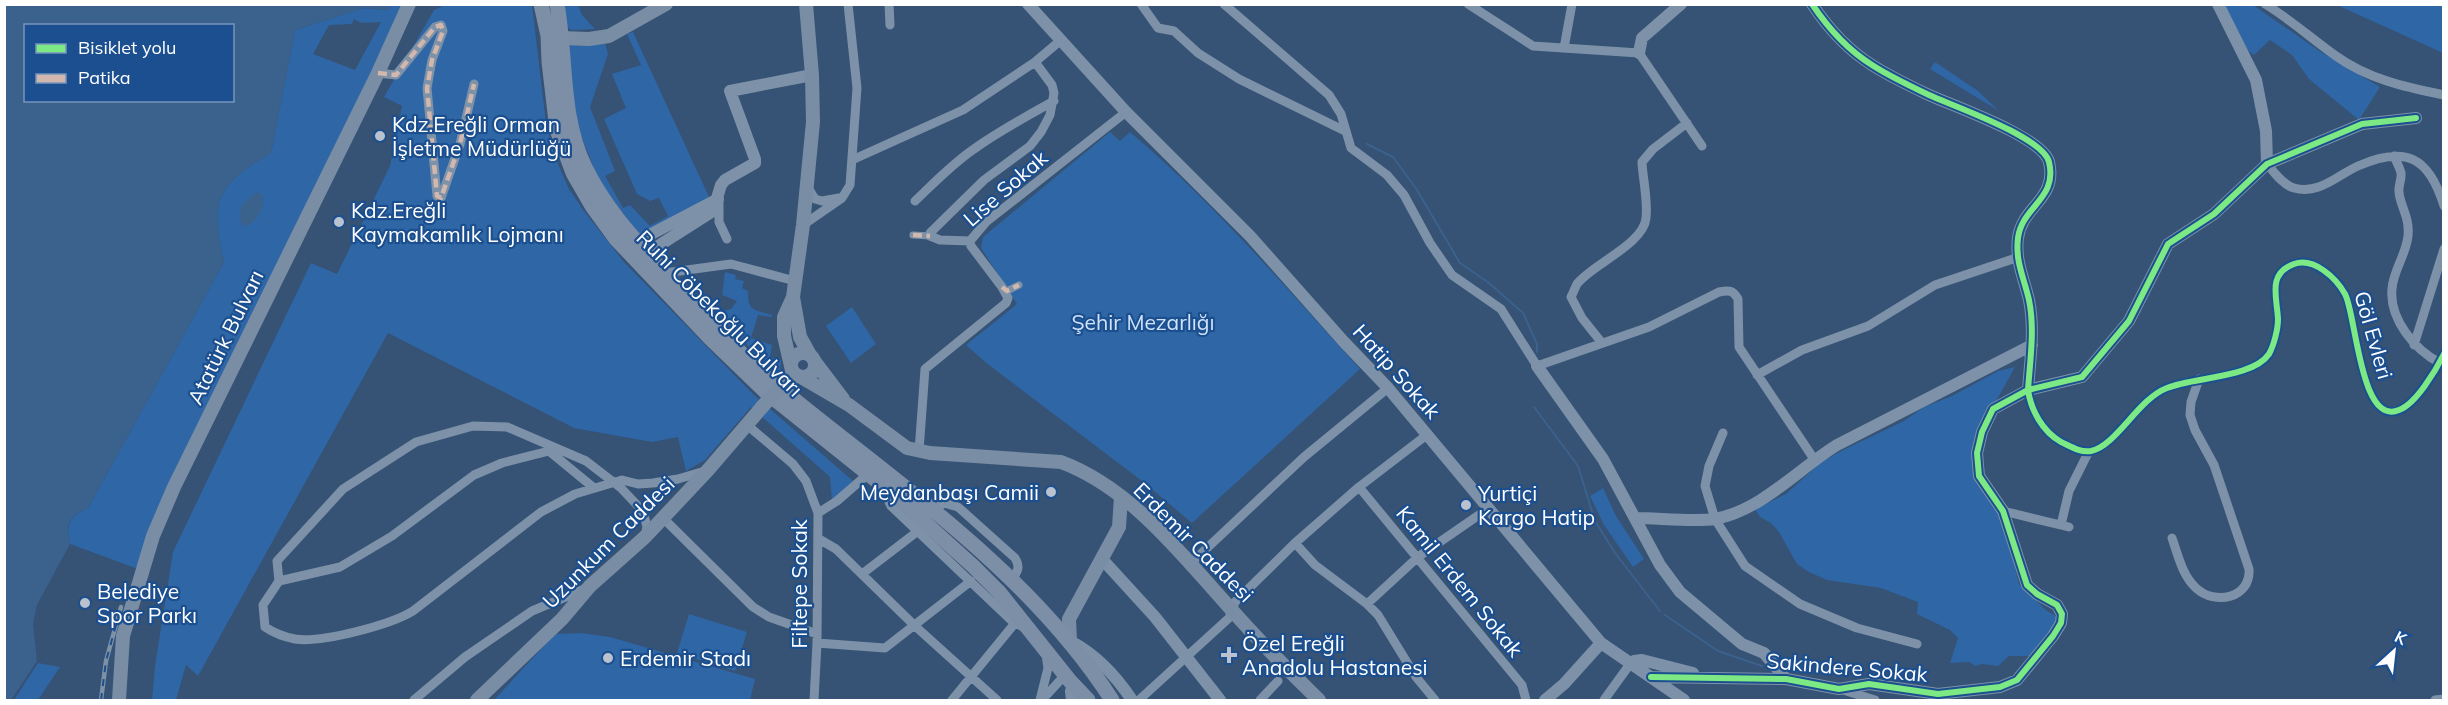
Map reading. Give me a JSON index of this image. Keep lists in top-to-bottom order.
{
  "streets": {
    "main road": [
      "Ruhi Cöbekoğlu Bulvarı",
      "Atatürk Bulvarı",
      "Uzunkum Caddesi",
      "Erdemir Caddesi"
    ],
    "street": [
      "Lise Sokak",
      "Göl Evleri",
      "Hatip Sokak",
      "Kamil Erdem Sokak",
      "Filtepe Sokak",
      "Sakindere Sokak"
    ]
  },
  "crossings": [
    ["Lise Sokak", "Hatip Sokak"],
    ["Hatip Sokak", "Sakindere Sokak"],
    ["Uzunkum Caddesi", "Erdemir Caddesi"],
    ["Uzunkum Caddesi", "Filtepe Sokak"]
  ],
  "parks": ["Şehir Mezarlığı"],
  "places": {
    "other": [
      "Kdz.Ereğli Orman İşletme Müdürlüğü",
      "Kdz.Ereğli Kaymakamlık Lojmanı",
      "Meydanbaşı Camii",
      "Yurtiçi Kargo Hatip",
      "Belediye Spor Parkı",
      "Erdemir Stadı"
    ],
    "health": ["Özel Ereğli Anadolu Hastanesi"]
  },
  "legend": ["Bisiklet yolu", "Patika"],
  "north": "top right"
}
